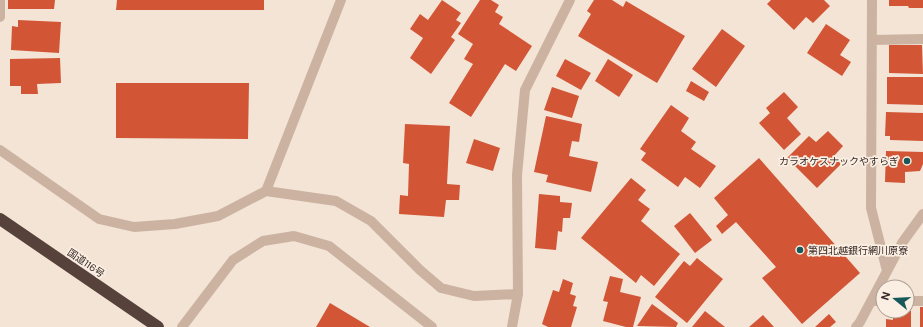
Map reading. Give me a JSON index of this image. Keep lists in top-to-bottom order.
{
  "streets": {
    "highway": ["国道116号"]
  },
  "places": ["カラオケスナックやすらぎ", "第四北越銀行網川原寮"],
  "north": "left"
}
